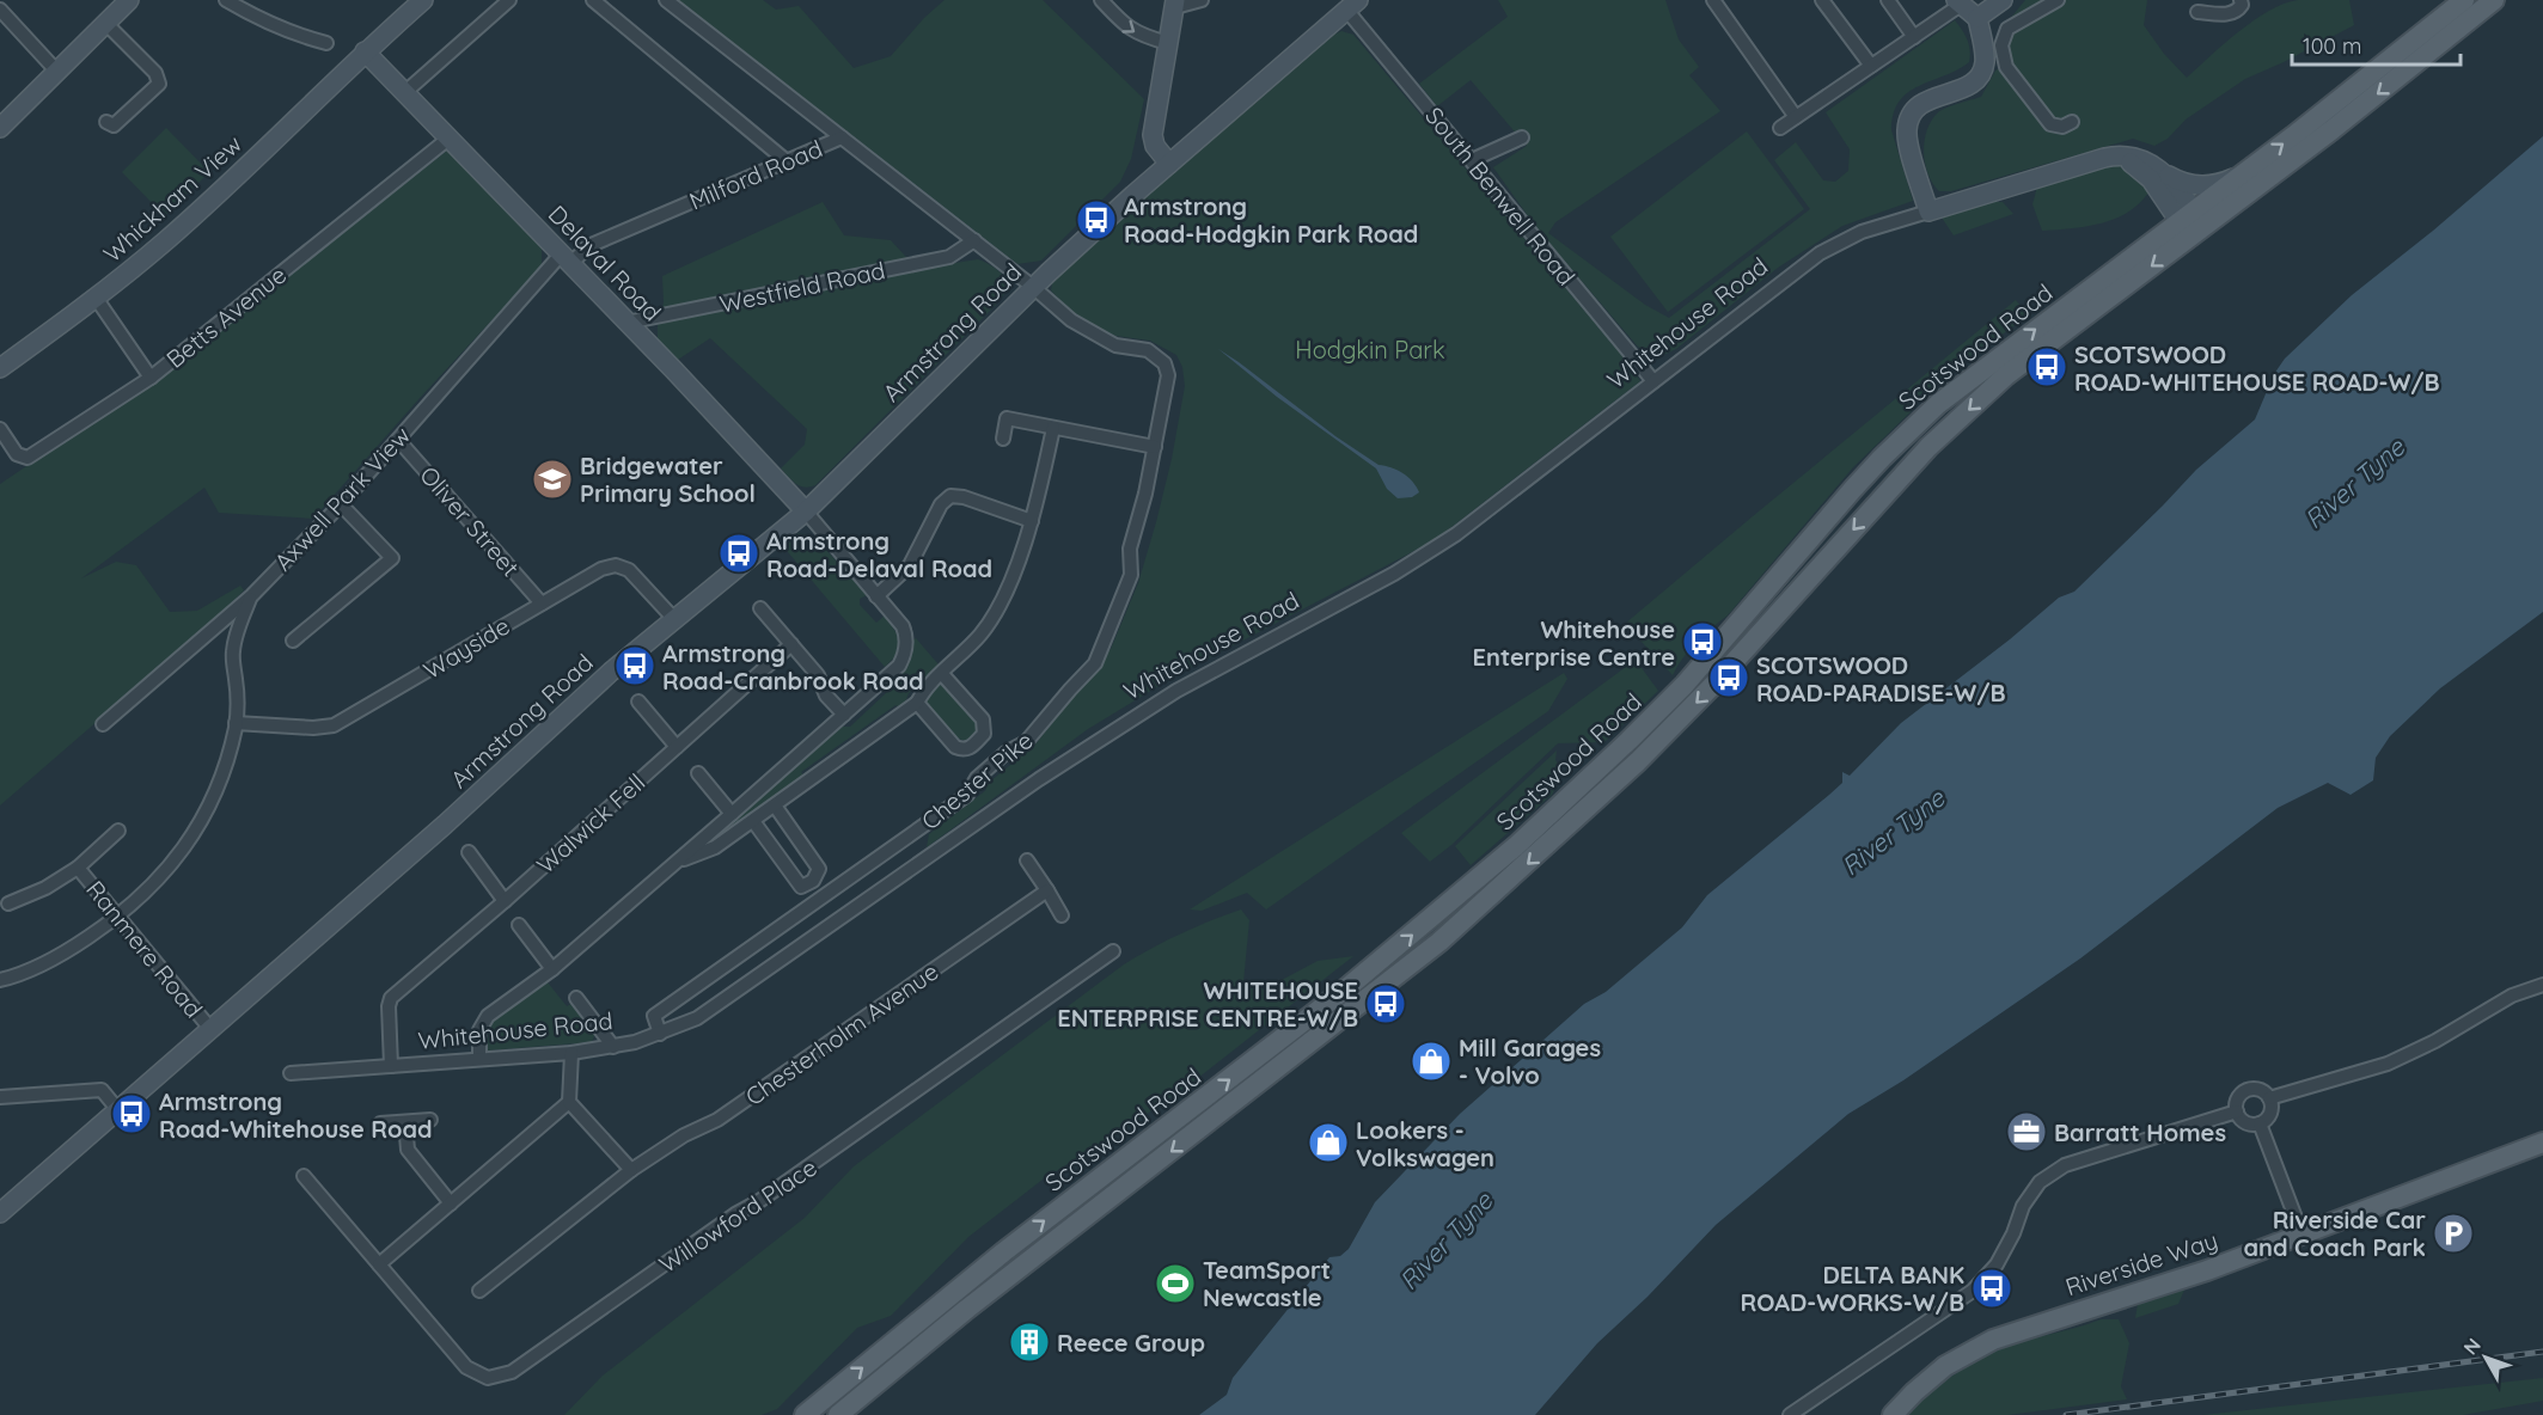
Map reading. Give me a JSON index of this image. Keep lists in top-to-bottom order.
{
  "streets": {
    "main road": ["Scotswood Road", "Riverside Way"],
    "street": [
      "Milford Road",
      "South Benwell Road",
      "Whickham View",
      "Delaval Road",
      "Westfield Road",
      "Betts Avenue",
      "Whitehouse Road",
      "Armstrong Road",
      "Axwell Park View",
      "Oliver Street",
      "Wayside",
      "Chester Pike",
      "Walwick Fell",
      "Ranmere Road",
      "Chesterholm Avenue",
      "Willowford Place"
    ]
  },
  "crossings": [
    ["Milford Road", "Delaval Road"],
    ["Milford Road", "Westfield Road"],
    ["Milford Road", "Armstrong Road"],
    ["Milford Road", "Axwell Park View"],
    ["Milford Road", "Chester Pike"],
    ["South Benwell Road", "Whitehouse Road"],
    ["South Benwell Road", "Armstrong Road"],
    ["Whickham View", "Delaval Road"],
    ["Delaval Road", "Westfield Road"],
    ["Delaval Road", "Betts Avenue"],
    ["Delaval Road", "Armstrong Road"],
    ["Delaval Road", "Axwell Park View"],
    ["Whitehouse Road", "Scotswood Road"],
    ["Whitehouse Road", "Chester Pike"],
    ["Whitehouse Road", "Walwick Fell"],
    ["Armstrong Road", "Wayside"],
    ["Armstrong Road", "Chester Pike"],
    ["Armstrong Road", "Ranmere Road"],
    ["Axwell Park View", "Oliver Street"],
    ["Oliver Street", "Wayside"]
  ],
  "water": ["River Tyne"],
  "parks": ["Hodgkin Park"],
  "places": {
    "bus stop": [
      "Armstrong Road-Hodgkin Park Road",
      "SCOTSWOOD ROAD-WHITEHOUSE ROAD-W/B",
      "Armstrong Road-Delaval Road",
      "Whitehouse Enterprise Centre",
      "Armstrong Road-Cranbrook Road",
      "SCOTSWOOD ROAD-PARADISE-W/B",
      "WHITEHOUSE ENTERPRISE CENTRE-W/B",
      "Armstrong Road-Whitehouse Road",
      "DELTA BANK ROAD-WORKS-W/B"
    ],
    "school or university": ["Bridgewater Primary School"],
    "shop": ["Mill Garages - Volvo", "Lookers - Volkswagen"],
    "office": ["Barratt Homes"],
    "parking": ["Riverside Car and Coach Park"],
    "sports": ["TeamSport Newcastle"],
    "building": ["Reece Group"]
  },
  "scale_bar": "100 m",
  "north": "top left"
}
